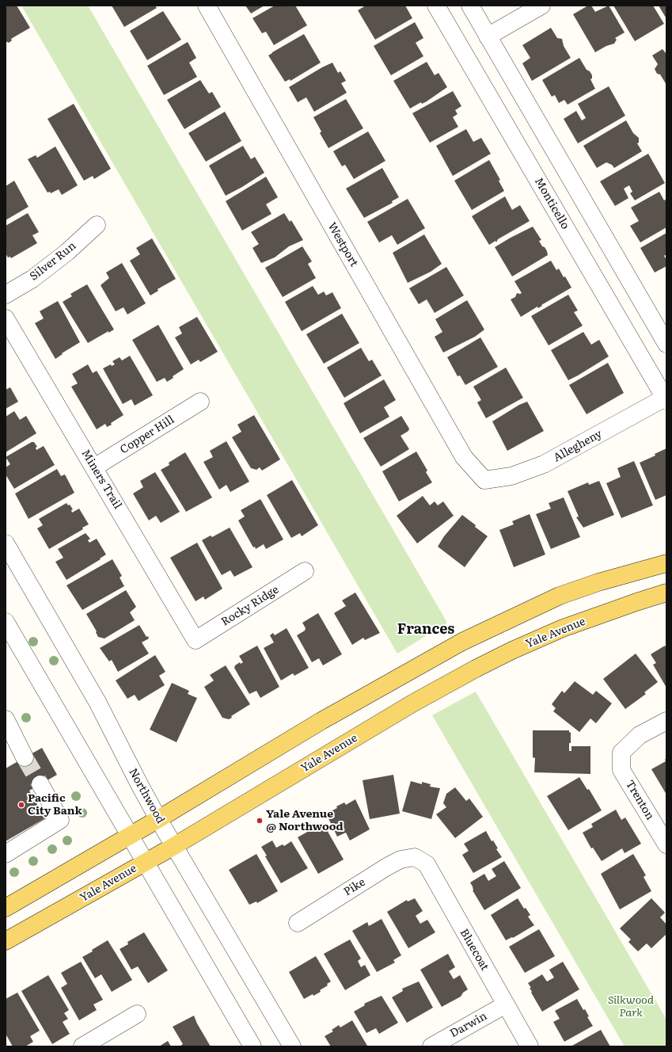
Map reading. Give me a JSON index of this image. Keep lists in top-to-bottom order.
{
  "streets": {
    "main road": ["Yale Avenue"],
    "street": [
      "Monticello",
      "Westport",
      "Silver Run",
      "Copper Hill",
      "Allegheny",
      "Miners Trail",
      "Rocky Ridge",
      "Northwood",
      "Trenton",
      "Pike",
      "Bluecoat",
      "Darwin"
    ]
  },
  "crossings": [
    ["Monticello", "Allegheny"],
    ["Westport", "Allegheny"],
    ["Copper Hill", "Miners Trail"],
    ["Miners Trail", "Rocky Ridge"],
    ["Yale Avenue", "Northwood"],
    ["Pike", "Bluecoat"],
    ["Bluecoat", "Darwin"]
  ],
  "districts": ["Frances"],
  "parks": ["Silkwood Park"],
  "places": ["Pacific City Bank", "Yale Avenue @ Northwood"]
}
